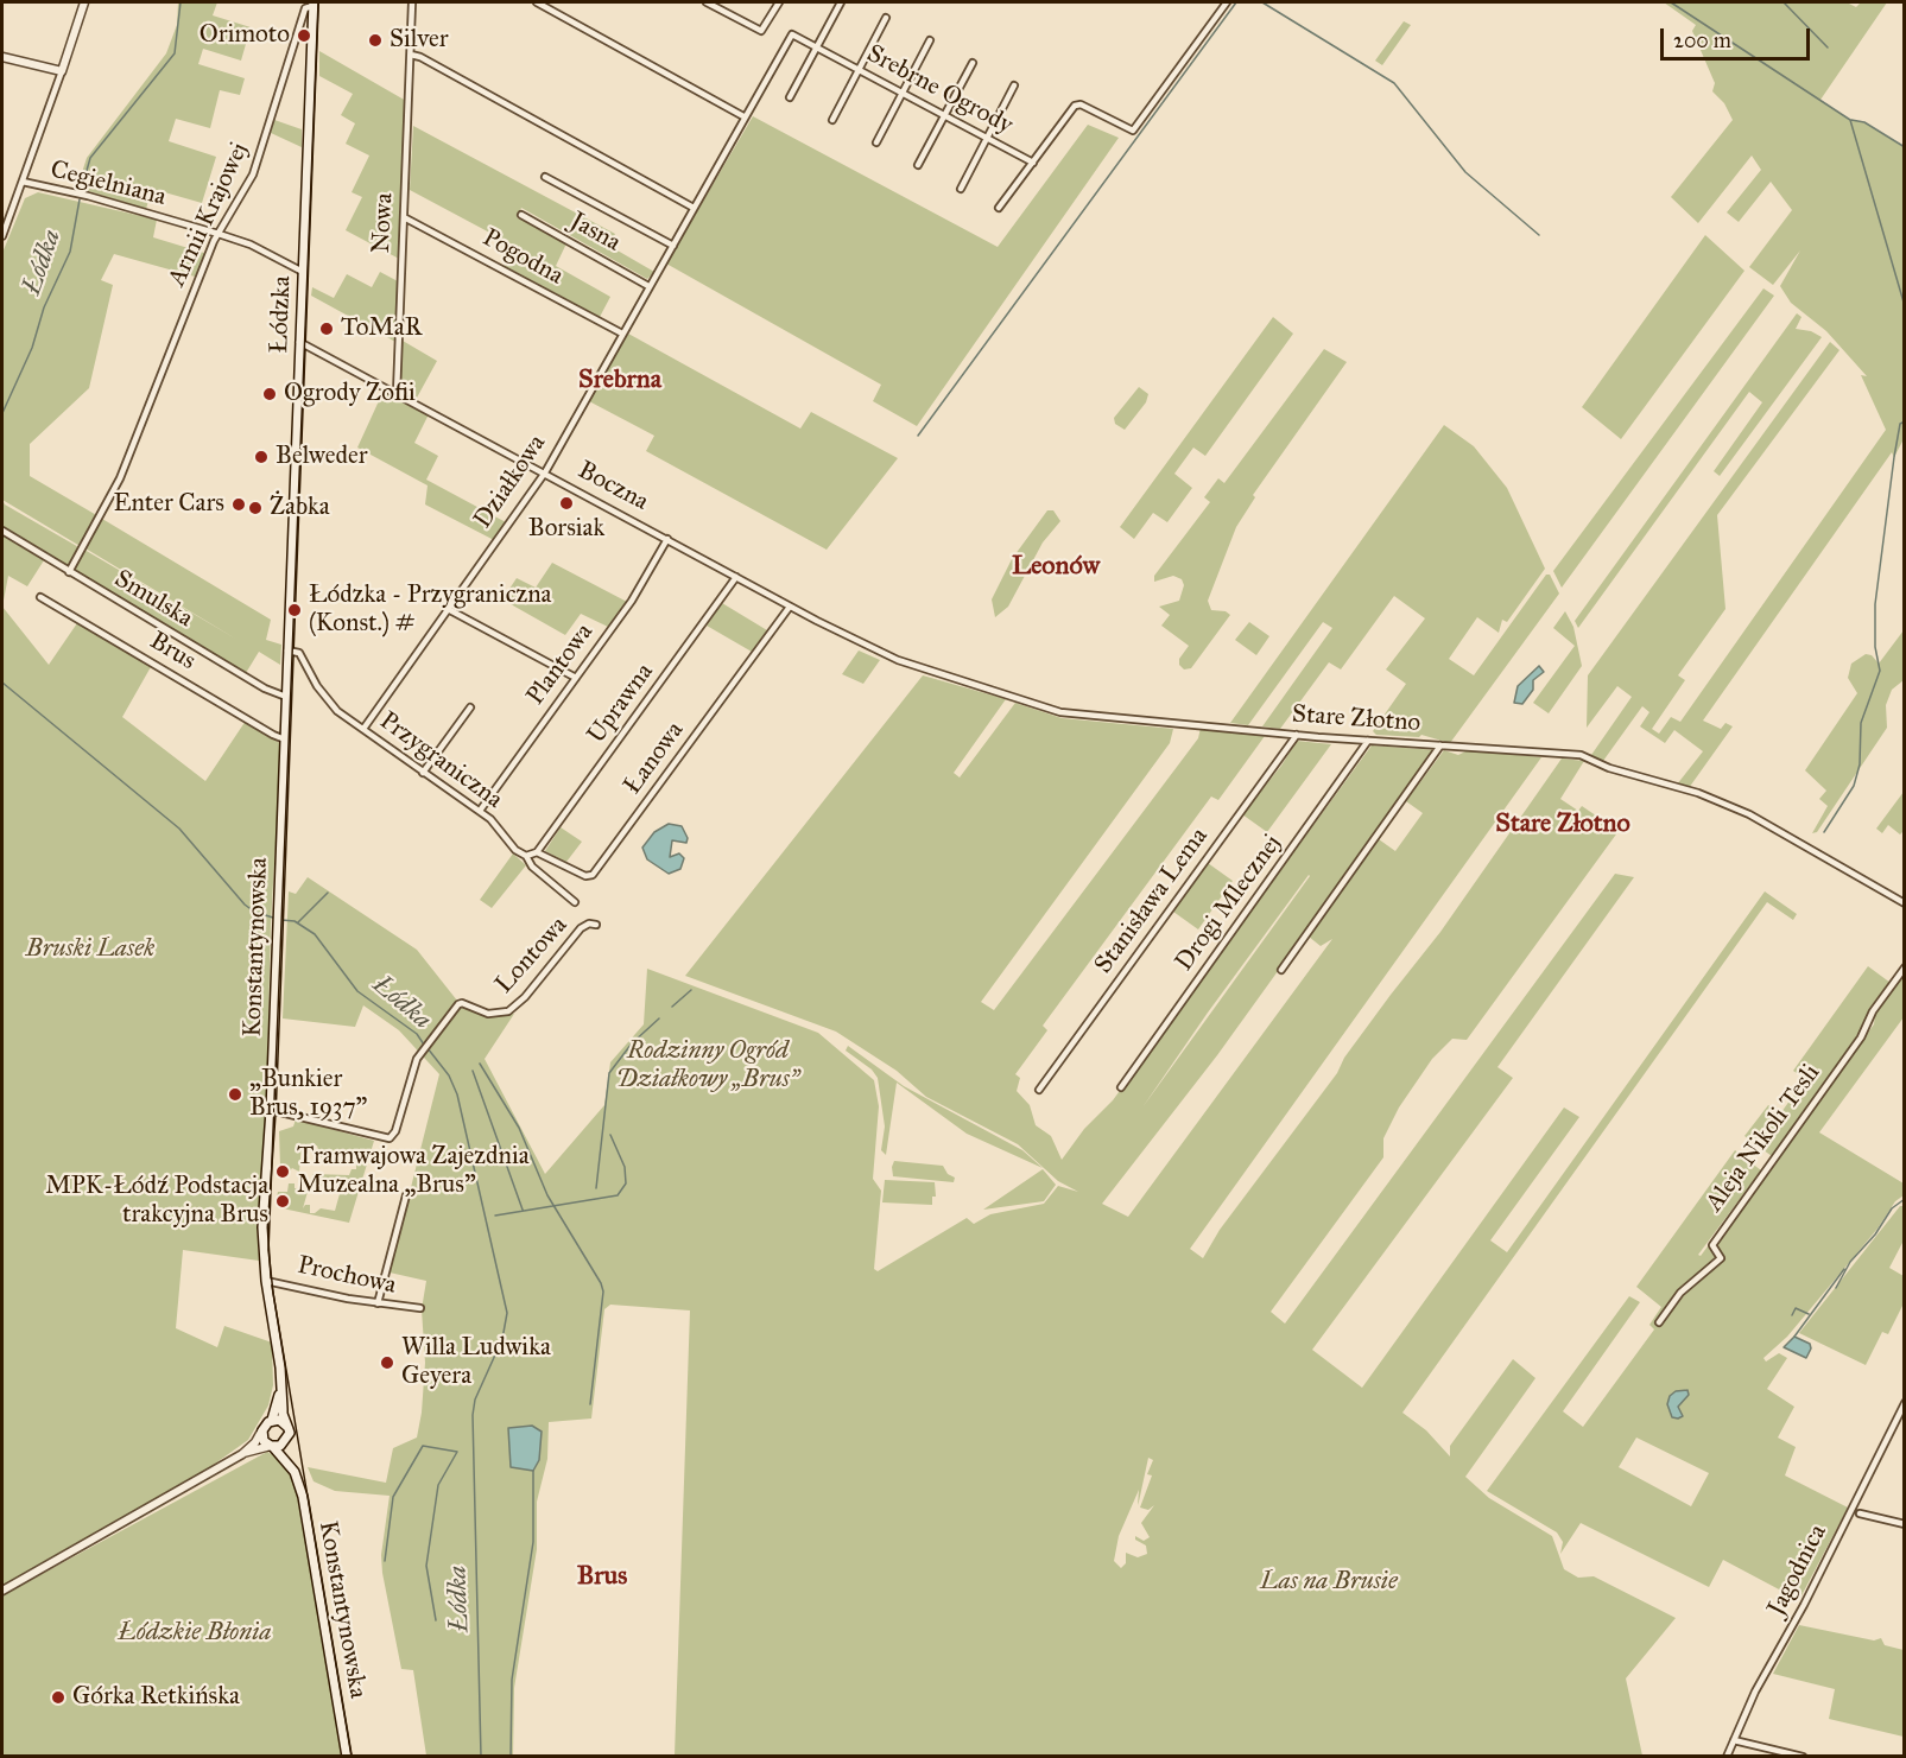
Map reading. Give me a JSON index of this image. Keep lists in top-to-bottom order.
{
  "streets": {
    "main road": ["Łódzka", "Konstantynowska"],
    "street": [
      "Srebrne Ogrody",
      "Cegielniana",
      "Armii Krajowej",
      "Nowa",
      "Jasna",
      "Pogodna",
      "Działkowa",
      "Boczna",
      "Smulska",
      "Brus",
      "Plantowa",
      "Uprawna",
      "Stare Złotno",
      "Łanowa",
      "Przygraniczna",
      "Stanisława Lema",
      "Drogi Mlecznej",
      "Lontowa",
      "Aleja Nikoli Tesli",
      "Prochowa",
      "Jagodnica"
    ]
  },
  "crossings": [
    ["Srebrne Ogrody", "Działkowa"],
    ["Cegielniana", "Armii Krajowej"],
    ["Cegielniana", "Łódzka"],
    ["Armii Krajowej", "Łódzka"],
    ["Armii Krajowej", "Smulska"],
    ["Nowa", "Pogodna"],
    ["Nowa", "Boczna"],
    ["Jasna", "Działkowa"],
    ["Pogodna", "Działkowa"],
    ["Łódzka", "Boczna"],
    ["Łódzka", "Konstantynowska"],
    ["Działkowa", "Boczna"],
    ["Działkowa", "Przygraniczna"],
    ["Boczna", "Plantowa"],
    ["Boczna", "Uprawna"],
    ["Boczna", "Stare Złotno"],
    ["Boczna", "Łanowa"],
    ["Smulska", "Konstantynowska"],
    ["Brus", "Konstantynowska"],
    ["Plantowa", "Przygraniczna"],
    ["Uprawna", "Łanowa"],
    ["Stare Złotno", "Łanowa"],
    ["Stare Złotno", "Stanisława Lema"],
    ["Stare Złotno", "Drogi Mlecznej"],
    ["Przygraniczna", "Konstantynowska"],
    ["Konstantynowska", "Lontowa"],
    ["Konstantynowska", "Prochowa"]
  ],
  "districts": [
    "Srebrna",
    "Leonów",
    "Stare Złotno",
    "Brus"
  ],
  "water": ["Łódka"],
  "parks": [
    "Bruski Lasek",
    "Rodzinny Ogród Działkowy „Brus”",
    "Las na Brusie",
    "Łódzkie Błonia"
  ],
  "places": [
    "Orimoto",
    "Silver",
    "ToMaR",
    "Ogrody Zofii",
    "Belweder",
    "Borsiak",
    "Enter Cars",
    "Żabka",
    "Łódzka - Przygraniczna (Konst.) #",
    "„Bunkier Brus, 1937”",
    "Tramwajowa Zajezdnia Muzealna „Brus”",
    "MPK-Łódź Podstacja trakcyjna Brus",
    "Willa Ludwika Geyera",
    "Górka Retkińska"
  ],
  "scale_bar": "200 m"
}
